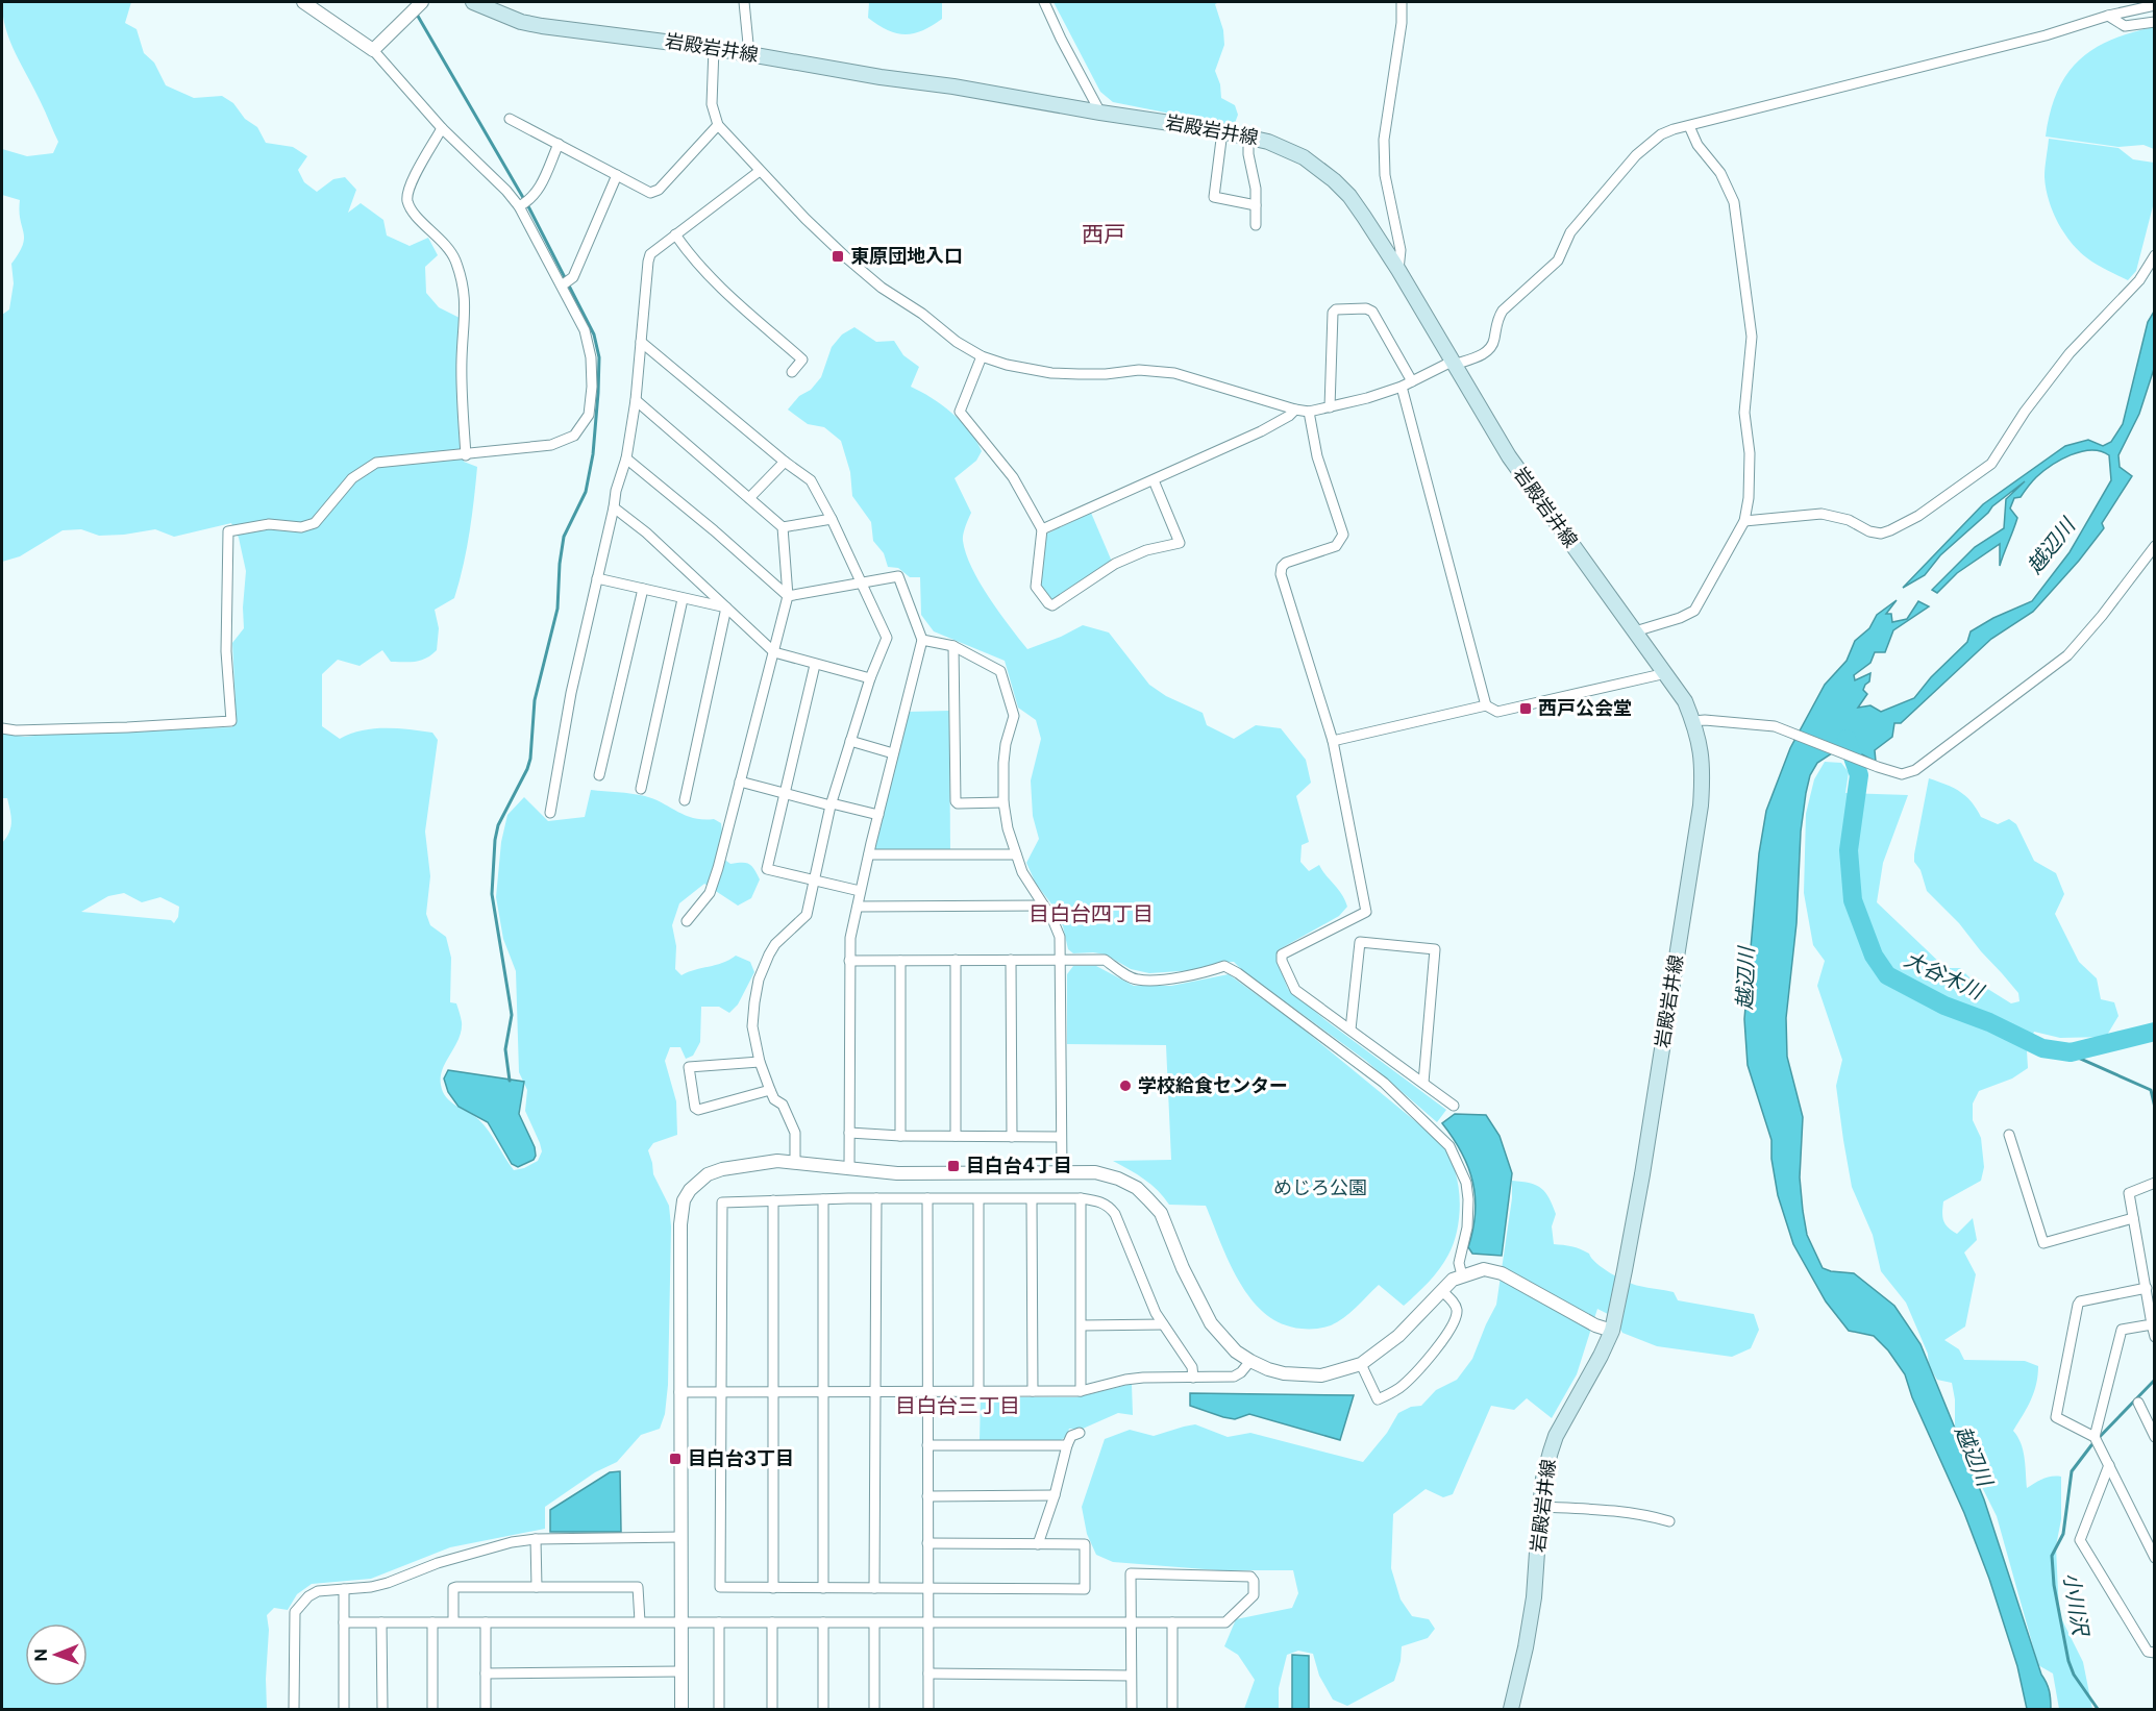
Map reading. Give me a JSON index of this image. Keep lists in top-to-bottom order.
{
  "streets": {
    "main road": ["岩殿岩井線"]
  },
  "districts": ["西戸", "目白台四丁目", "目白台三丁目"],
  "water": ["越辺川", "大谷木川", "小川沢"],
  "parks": ["めじろ公園"],
  "places": {
    "transit": [
      "東原団地入口",
      "西戸公会堂",
      "目白台4丁目",
      "目白台3丁目"
    ],
    "other": ["学校給食センター"]
  },
  "north": "left"
}
